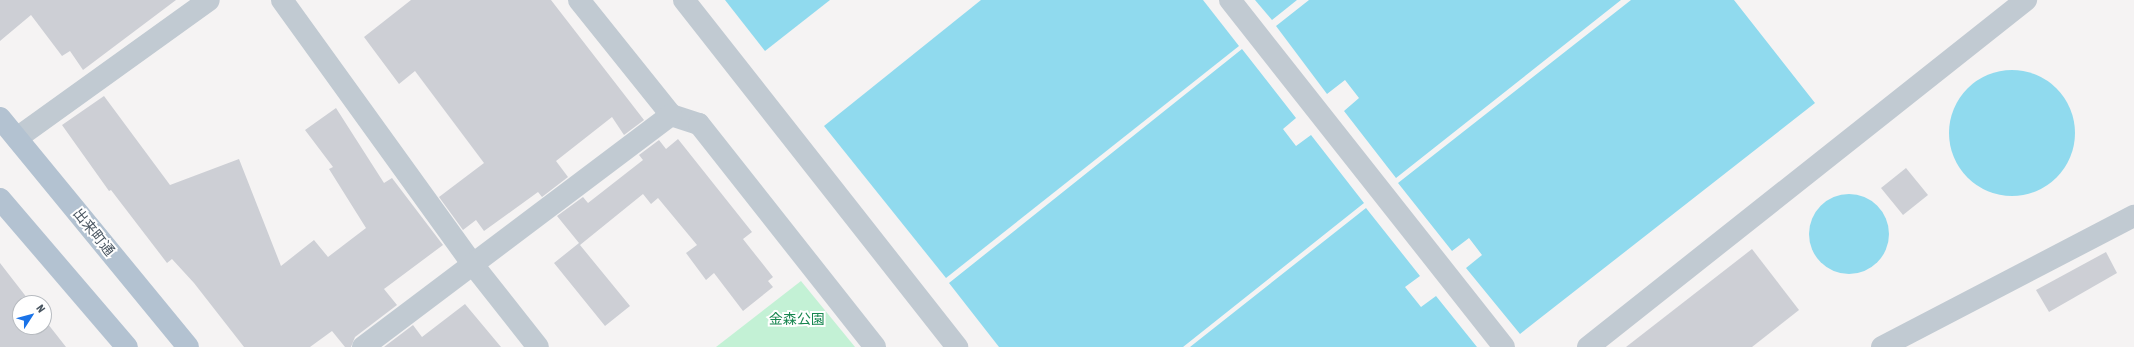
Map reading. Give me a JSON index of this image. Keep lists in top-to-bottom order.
{
  "streets": {
    "main road": ["出来町通"]
  },
  "parks": ["金森公園"],
  "north": "top right"
}
